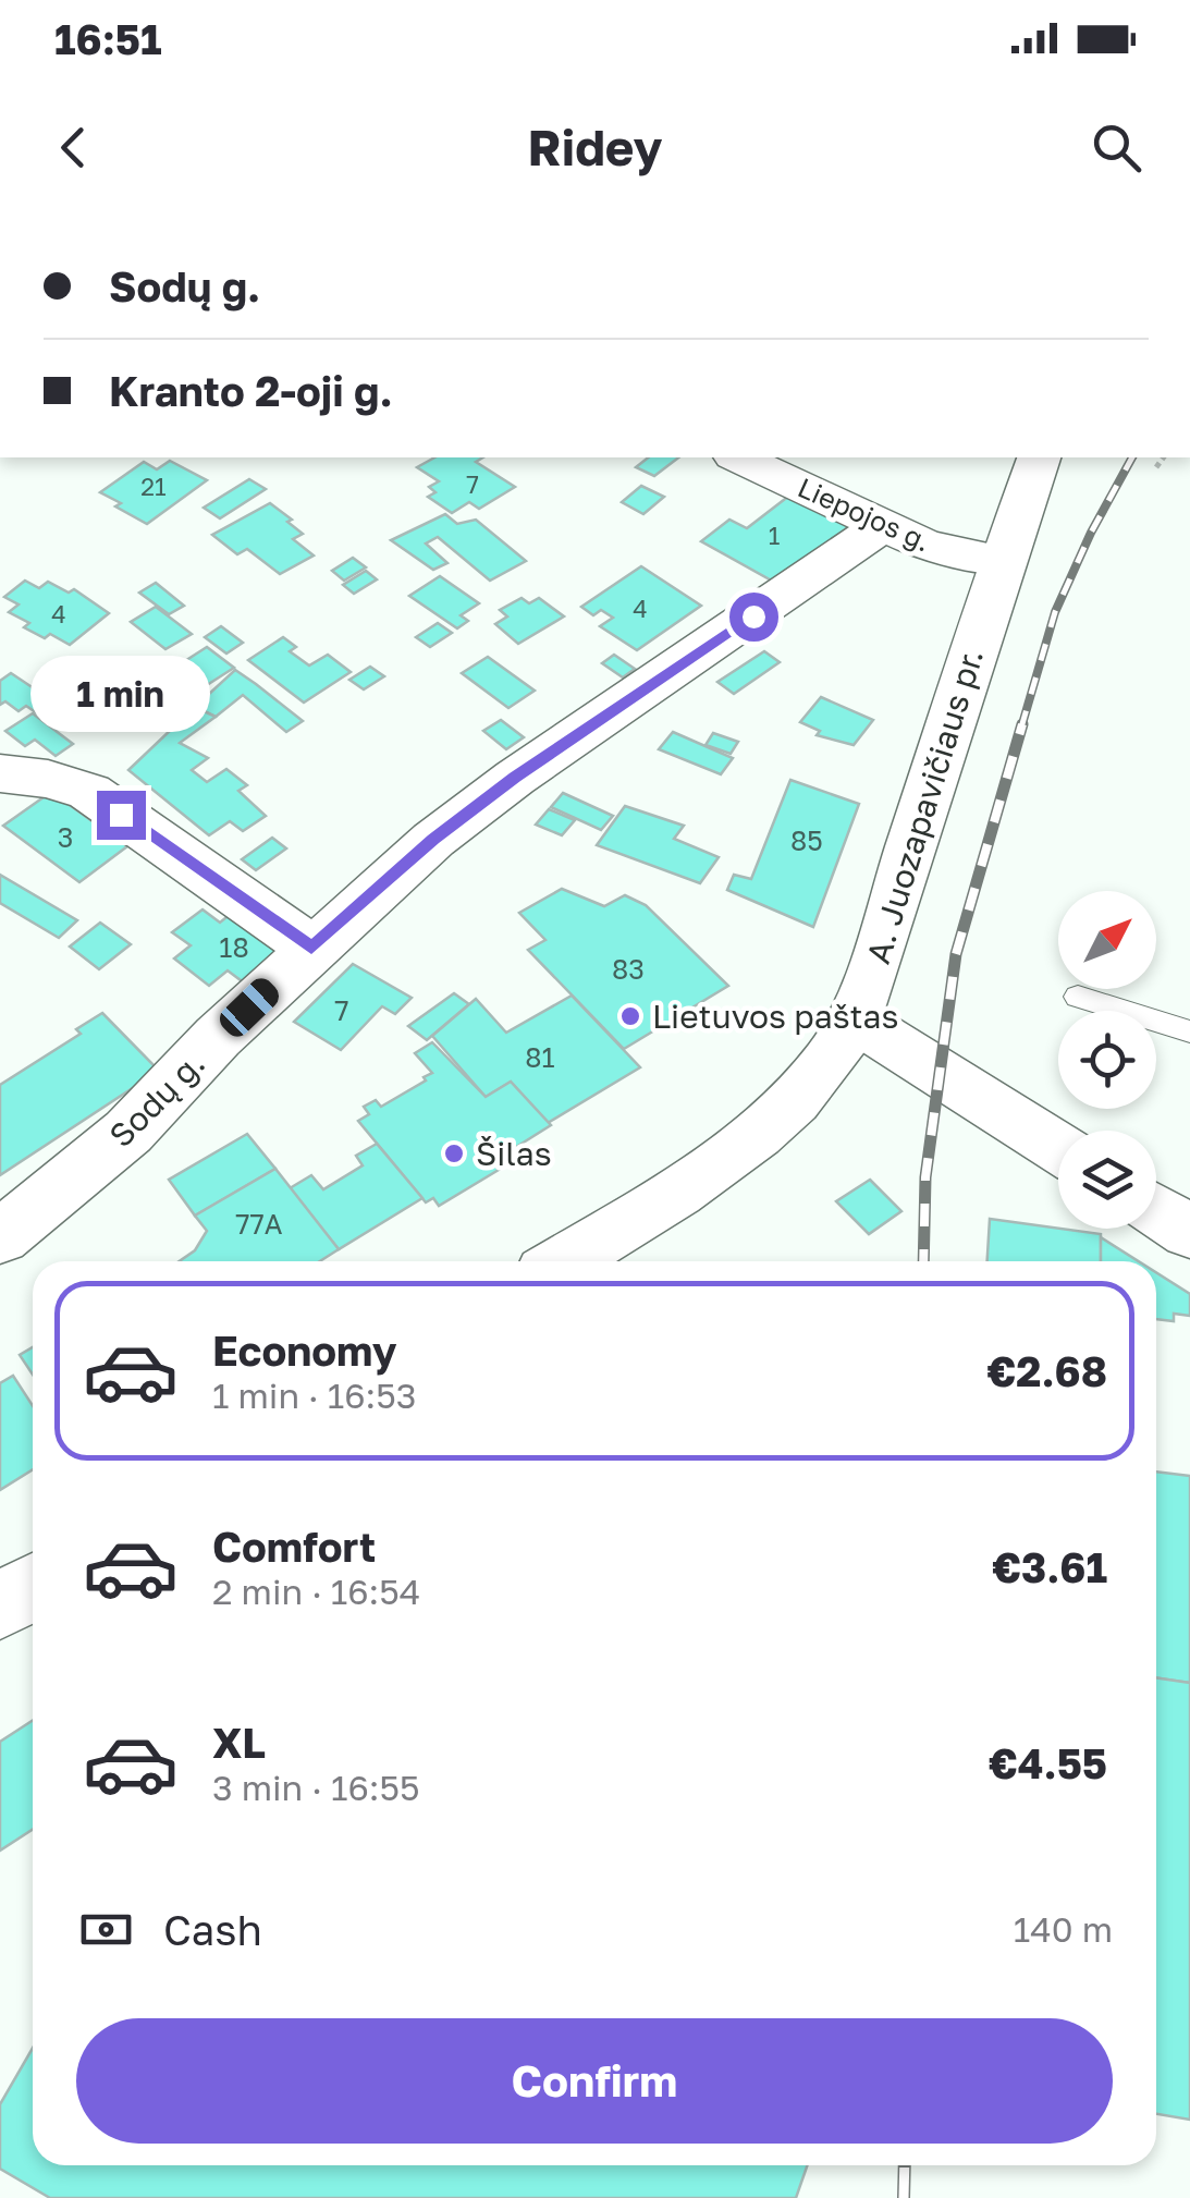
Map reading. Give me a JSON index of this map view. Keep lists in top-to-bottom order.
{
  "streets": {
    "street": ["Liepojos g.", "A. Juozapavičiaus pr.", "Sodų g."]
  },
  "crossings": [
    ["Liepojos g.", "A. Juozapavičiaus pr."],
    ["Liepojos g.", "Sodų g."]
  ],
  "places": ["Lietuvos paštas", "Šilas"],
  "house_numbers": [
    "7",
    "21",
    "1",
    "4",
    "4",
    "3",
    "85",
    "18",
    "83",
    "7",
    "81",
    "77A"
  ],
  "north": "top right",
  "page": {
    "status": "16:51",
    "header": "Ridey",
    "banner": ["Sodų g.", "Kranto 2-oji g."],
    "bubble": "1 min",
    "list": [
      {
        "name": "Economy",
        "note": "1 min · 16:53",
        "value": "€2.68"
      },
      {
        "name": "Comfort",
        "note": "2 min · 16:54",
        "value": "€3.61"
      },
      {
        "name": "XL",
        "note": "3 min · 16:55",
        "value": "€4.55"
      }
    ],
    "pay": ["Cash", "140 m"],
    "buttons": "Confirm"
  }
}
